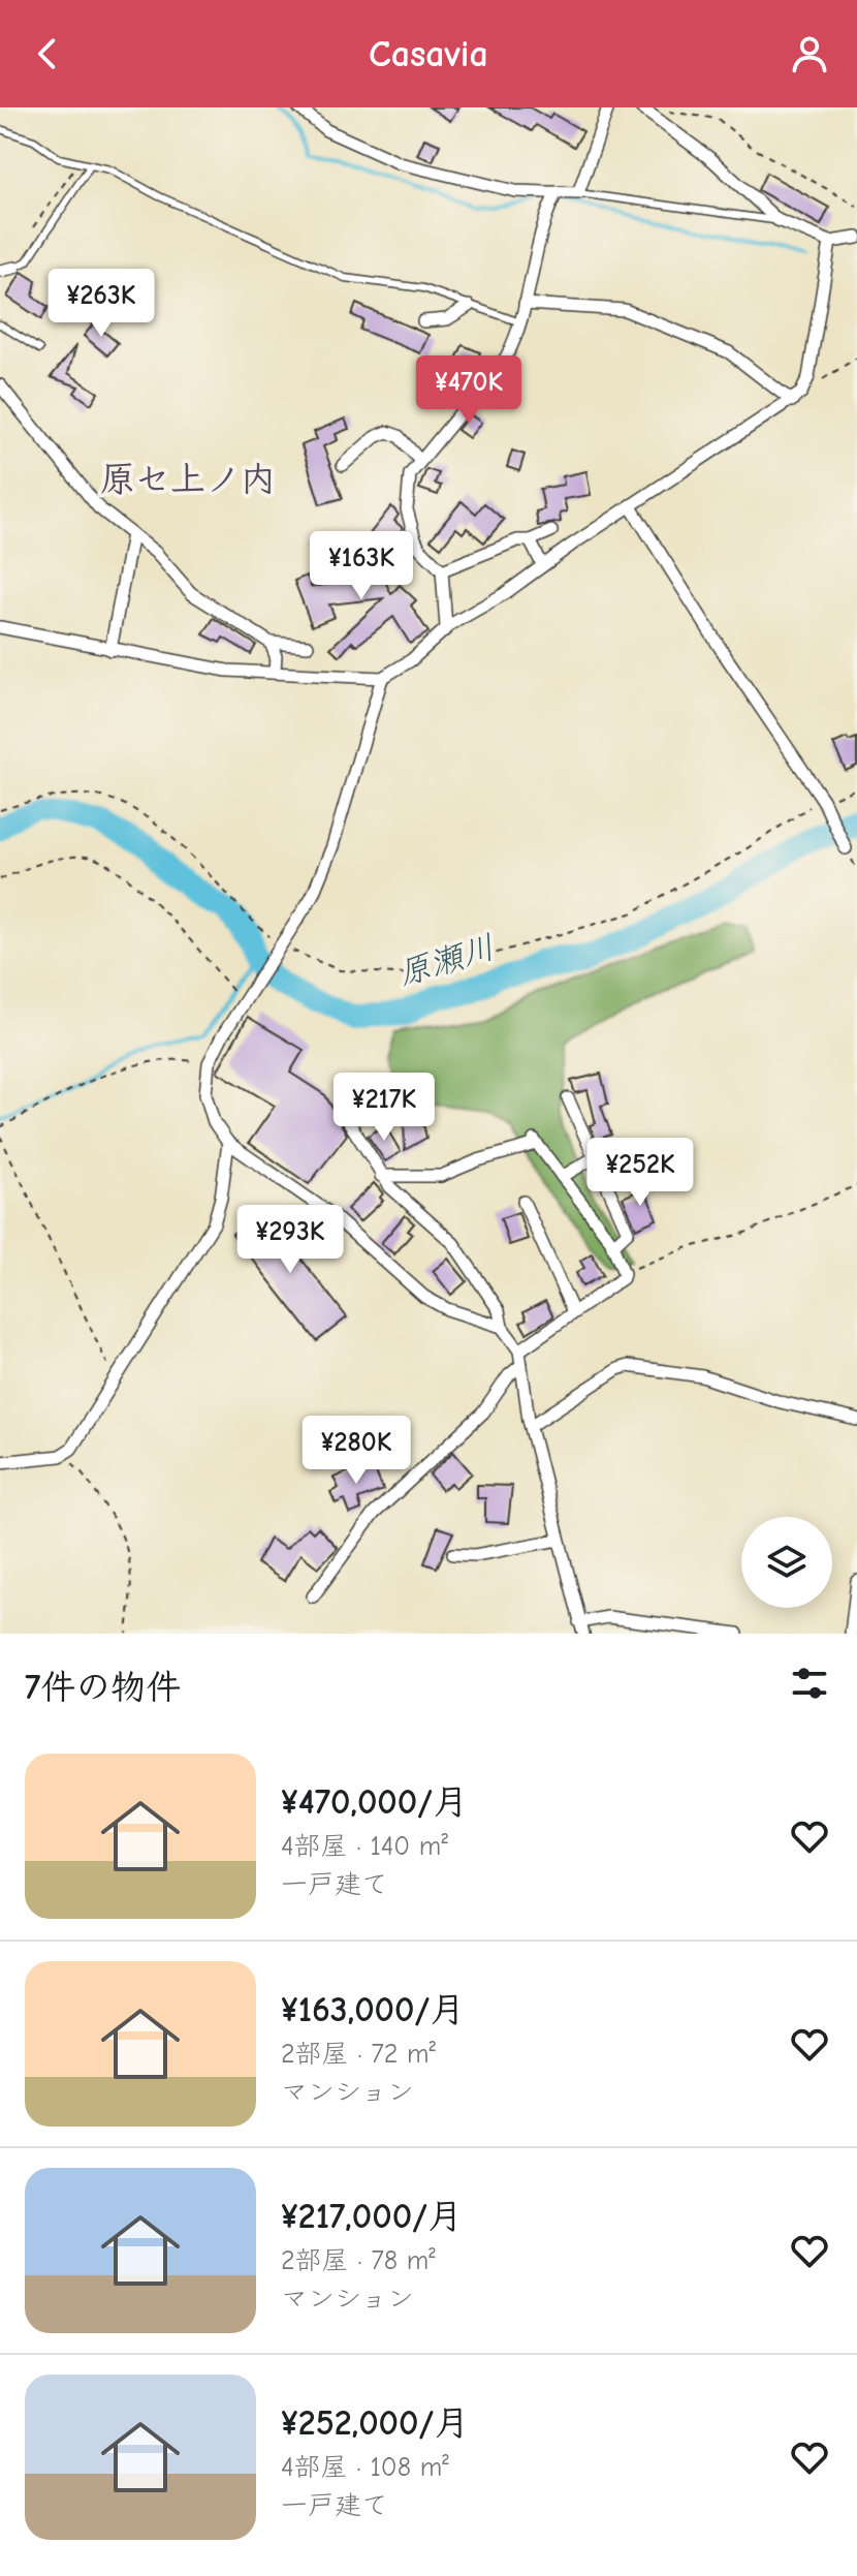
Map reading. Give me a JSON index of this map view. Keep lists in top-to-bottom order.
{
  "districts": ["原セ上ノ内"],
  "water": ["原瀬川"],
  "page": {
    "header": "Casavia",
    "price": [
      "¥263K",
      "¥470K",
      "¥163K",
      "¥217K",
      "¥252K",
      "¥293K",
      "¥280K"
    ],
    "heading": "7件の物件",
    "list": [
      {
        "name": "¥470,000/月",
        "note": "4部屋 · 140 m² · 一戸建て"
      },
      {
        "name": "¥163,000/月",
        "note": "2部屋 · 72 m² · マンション"
      },
      {
        "name": "¥217,000/月",
        "note": "2部屋 · 78 m² · マンション"
      },
      {
        "name": "¥252,000/月",
        "note": "4部屋 · 108 m² · 一戸建て"
      }
    ]
  }
}
